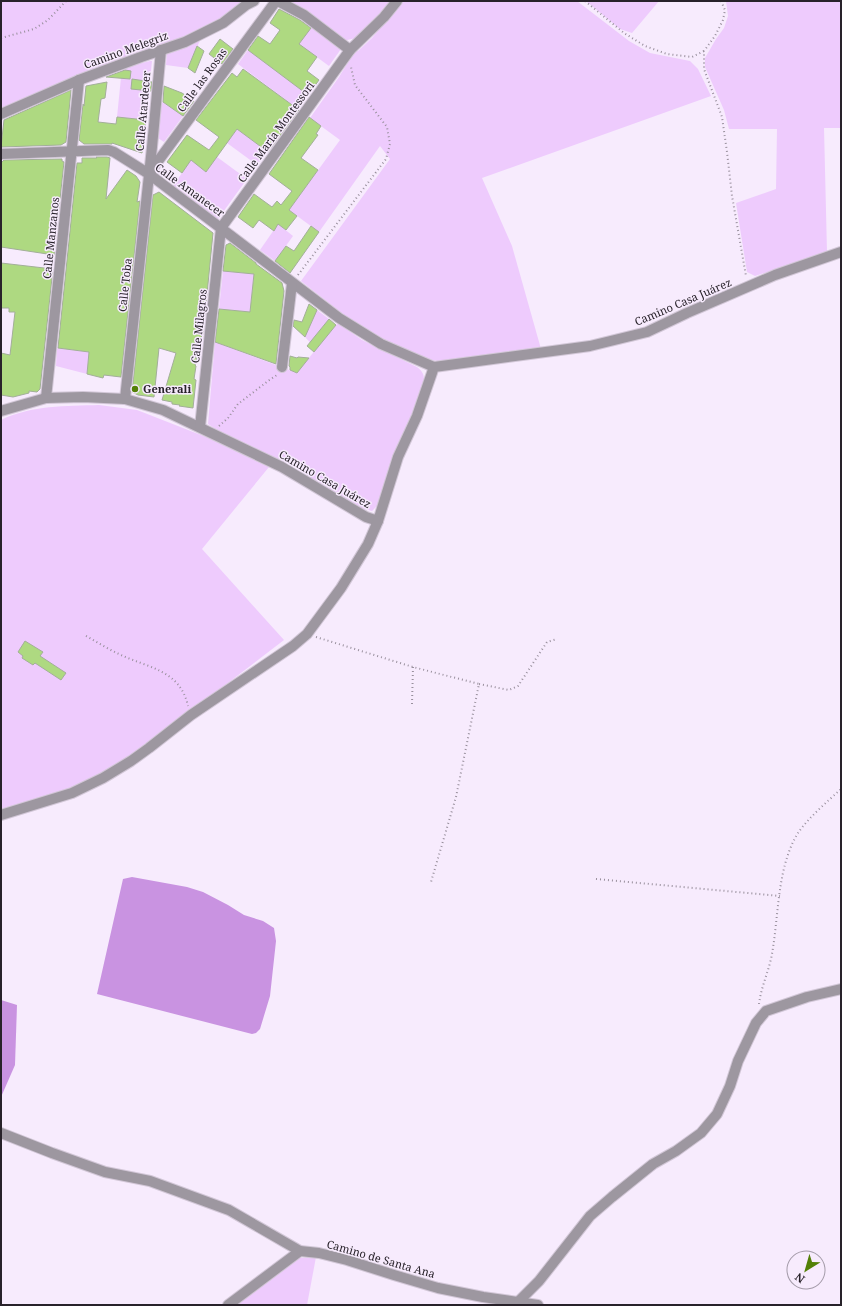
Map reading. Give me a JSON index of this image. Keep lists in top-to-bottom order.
{
  "streets": {
    "street": [
      "Camino Melegriz",
      "Calle las Rosas",
      "Calle Atardecer",
      "Calle María Montessori",
      "Calle Amanecer",
      "Calle Manzanos",
      "Calle Toba",
      "Camino Casa Juárez",
      "Calle Milagros",
      "Camino de Santa Ana"
    ]
  },
  "crossings": [
    ["Camino Melegriz", "Calle Atardecer"],
    ["Camino Melegriz", "Calle Manzanos"],
    ["Calle las Rosas", "Calle Atardecer"],
    ["Calle las Rosas", "Calle Amanecer"],
    ["Calle las Rosas", "Calle Toba"],
    ["Calle Atardecer", "Calle Amanecer"],
    ["Calle Atardecer", "Calle Toba"],
    ["Calle María Montessori", "Calle Amanecer"],
    ["Calle María Montessori", "Calle Milagros"],
    ["Calle Amanecer", "Calle Manzanos"],
    ["Calle Amanecer", "Calle Toba"],
    ["Calle Amanecer", "Camino Casa Juárez"],
    ["Calle Amanecer", "Calle Milagros"],
    ["Calle Manzanos", "Camino Casa Juárez"],
    ["Calle Toba", "Camino Casa Juárez"],
    ["Camino Casa Juárez", "Calle Milagros"]
  ],
  "places": ["Generali"],
  "north": "bottom left"
}
